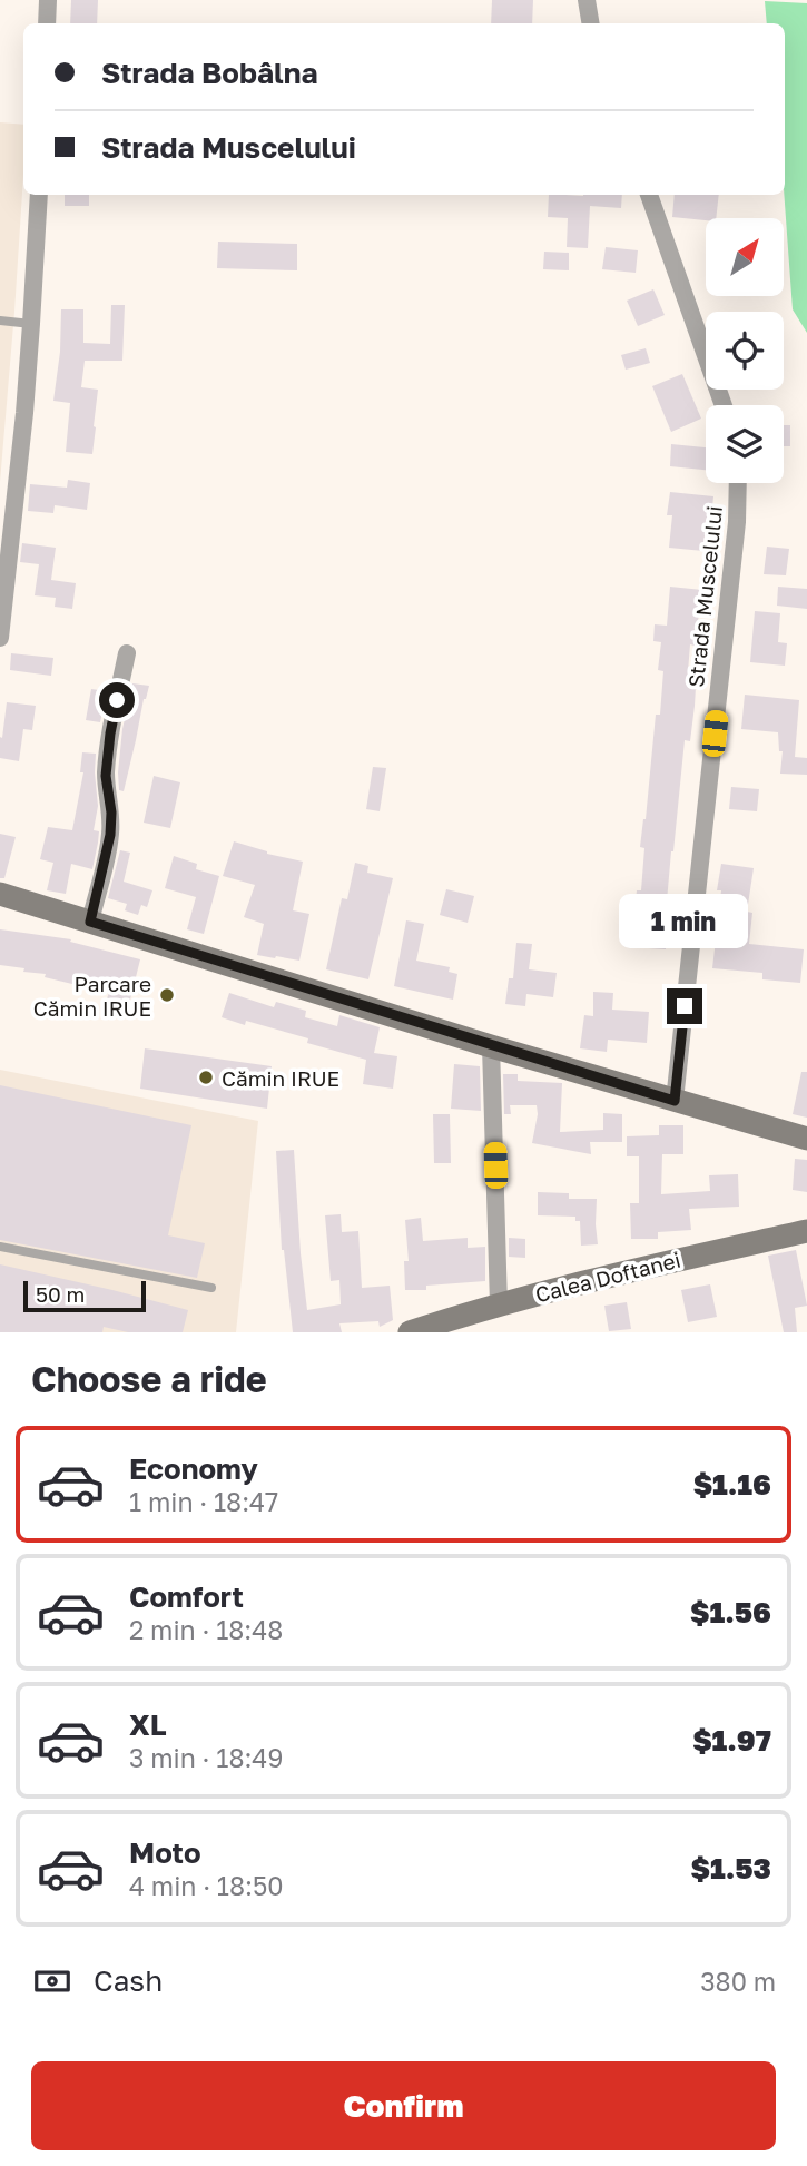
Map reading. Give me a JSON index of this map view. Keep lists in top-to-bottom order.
{
  "streets": {
    "main road": ["Calea Doftanei"],
    "street": ["Strada Muscelului"]
  },
  "places": ["Parcare Cămin IRUE", "Cămin IRUE"],
  "scale_bar": "50 m",
  "north": "top right",
  "page": {
    "banner": ["Strada Bobâlna", "Strada Muscelului"],
    "bubble": "1 min",
    "scale": "50 m",
    "heading": "Choose a ride",
    "list": [
      {
        "name": "Economy",
        "note": "1 min · 18:47",
        "value": "$1.16"
      },
      {
        "name": "Comfort",
        "note": "2 min · 18:48",
        "value": "$1.56"
      },
      {
        "name": "XL",
        "note": "3 min · 18:49",
        "value": "$1.97"
      },
      {
        "name": "Moto",
        "note": "4 min · 18:50",
        "value": "$1.53"
      }
    ],
    "pay": ["Cash", "380 m"],
    "buttons": "Confirm"
  }
}
